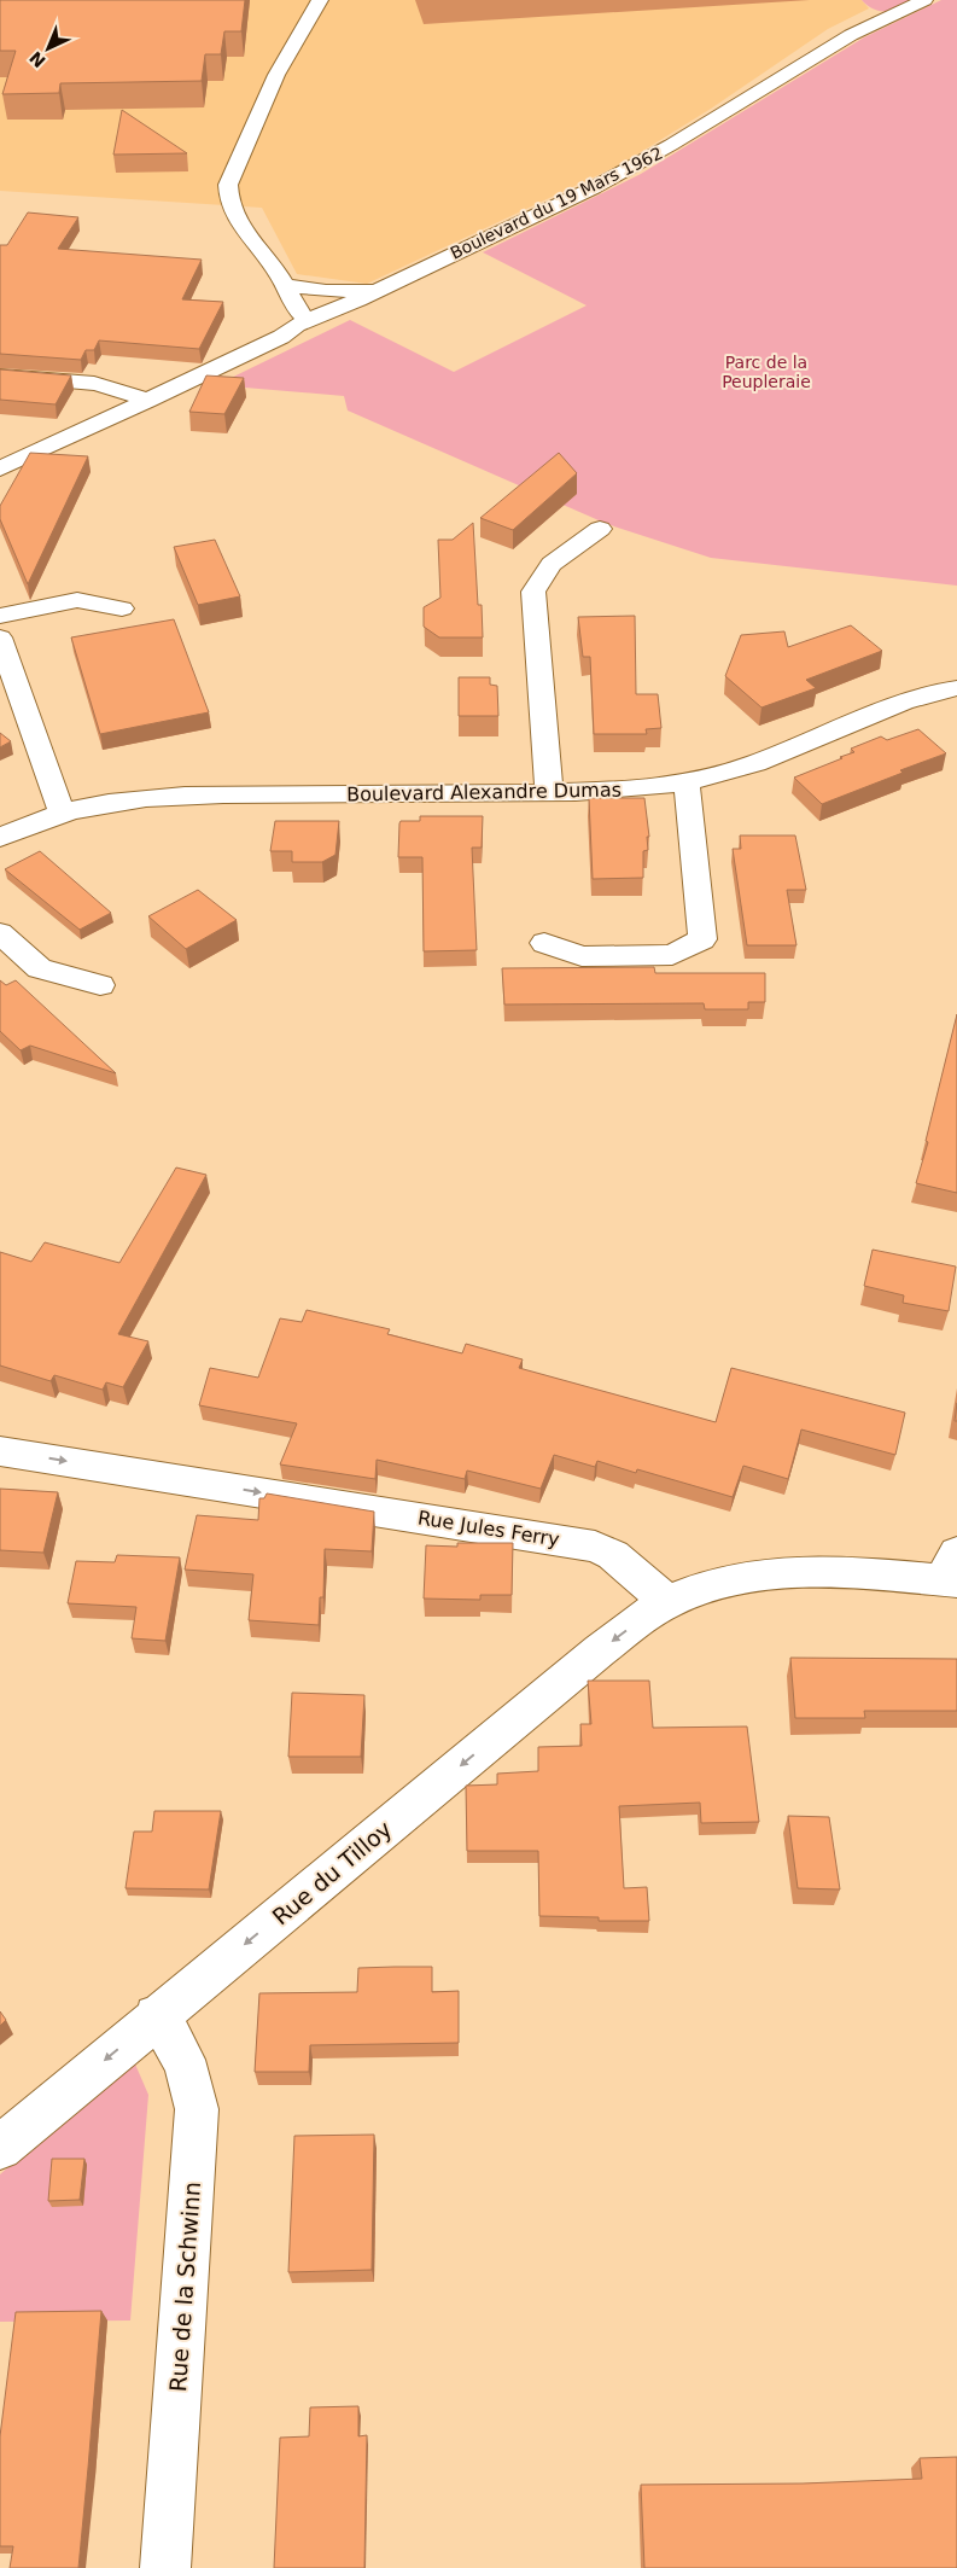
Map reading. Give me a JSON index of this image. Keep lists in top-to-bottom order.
{
  "streets": {
    "street": [
      "Boulevard du 19 Mars 1962",
      "Boulevard Alexandre Dumas",
      "Rue Jules Ferry",
      "Rue du Tilloy",
      "Rue de la Schwinn"
    ]
  },
  "crossings": [
    ["Rue Jules Ferry", "Rue du Tilloy"],
    ["Rue du Tilloy", "Rue de la Schwinn"]
  ],
  "one_way": ["Rue Jules Ferry", "Rue du Tilloy"],
  "parks": ["Parc de la Peupleraie"],
  "north": "bottom left"
}
